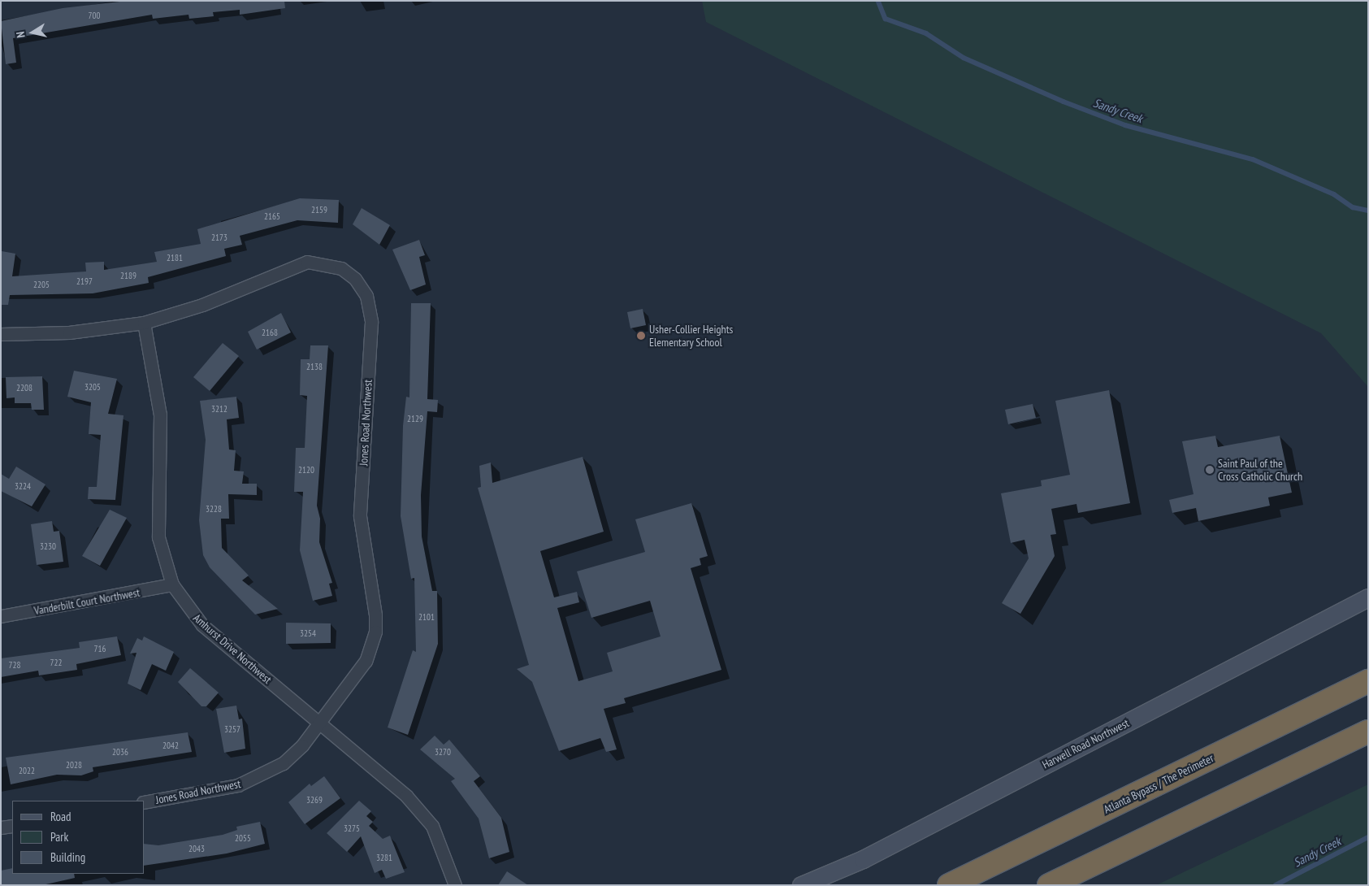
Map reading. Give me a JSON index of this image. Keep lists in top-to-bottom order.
{
  "streets": {
    "highway": ["Atlanta Bypass / The Perimeter"],
    "street": [
      "Jones Road Northwest",
      "Vanderbilt Court Northwest",
      "Amhurst Drive Northwest",
      "Harwell Road Northwest"
    ]
  },
  "crossings": [
    ["Jones Road Northwest", "Amhurst Drive Northwest"],
    ["Vanderbilt Court Northwest", "Amhurst Drive Northwest"]
  ],
  "water": ["Sandy Creek"],
  "places": ["Usher-Collier Heights Elementary School", "Saint Paul of the Cross Catholic Church"],
  "house_numbers": [
    "700",
    "2159",
    "2165",
    "2173",
    "2181",
    "2189",
    "2197",
    "2205",
    "2168",
    "2138",
    "3205",
    "2208",
    "3212",
    "2129",
    "2120",
    "3224",
    "3228",
    "3230",
    "2101",
    "3254",
    "716",
    "722",
    "728",
    "3257",
    "2042",
    "2036",
    "3270",
    "2028",
    "2022",
    "3269",
    "3275",
    "2055",
    "2043",
    "3281"
  ],
  "legend": ["Road", "Park", "Building"],
  "north": "left"
}
